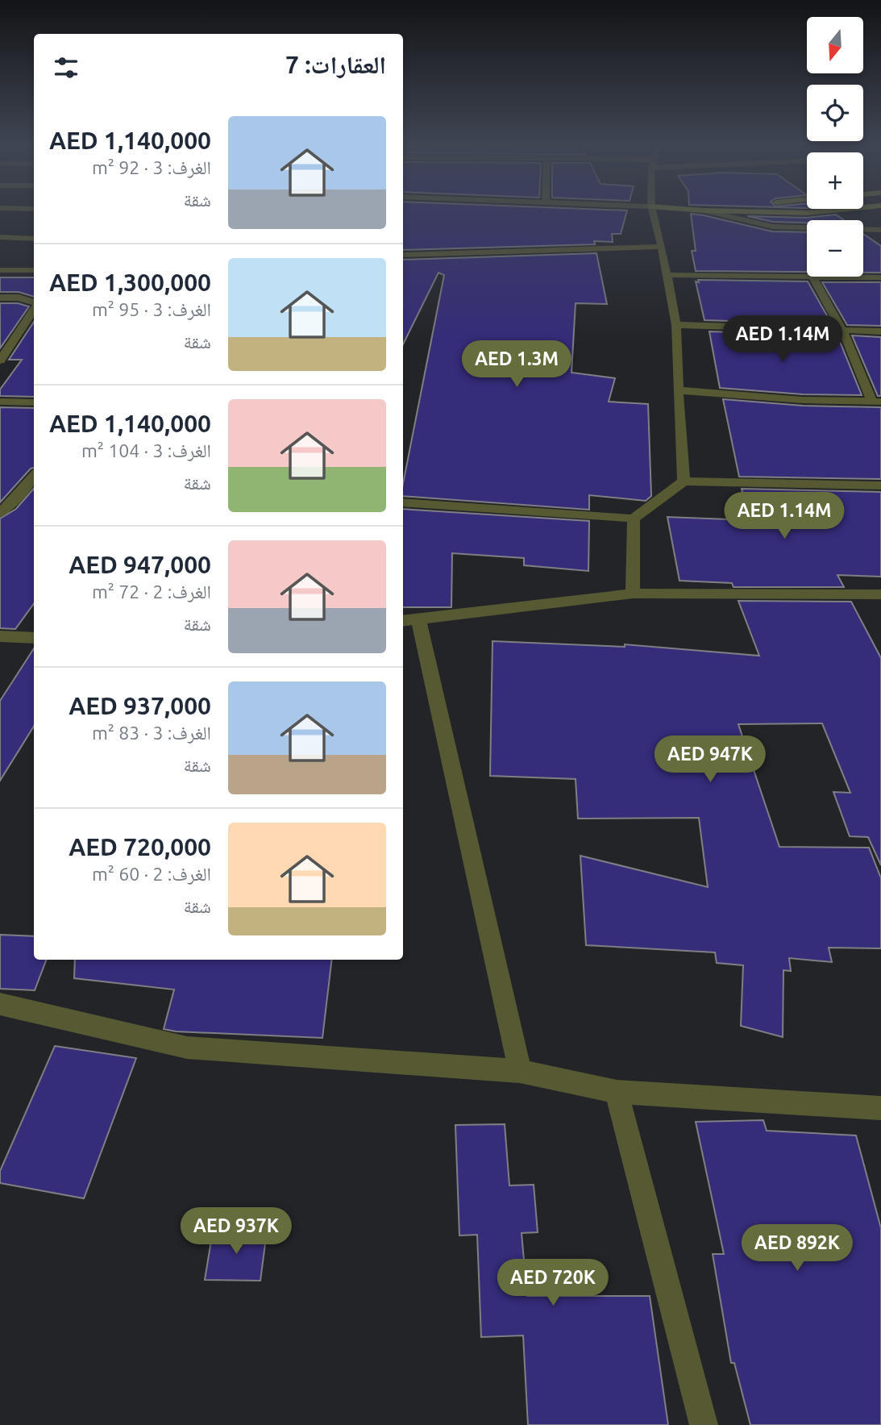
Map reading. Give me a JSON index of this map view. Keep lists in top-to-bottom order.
{
  "north": "bottom",
  "page": {
    "map_buttons": ["+", "−"],
    "heading": "العقارات: 7",
    "list": [
      {
        "name": "AED 1,140,000",
        "note": "الغرف: 3 · 92 m² · شقة"
      },
      {
        "name": "AED 1,300,000",
        "note": "الغرف: 3 · 95 m² · شقة"
      },
      {
        "name": "AED 1,140,000",
        "note": "الغرف: 3 · 104 m² · شقة"
      },
      {
        "name": "AED 947,000",
        "note": "الغرف: 2 · 72 m² · شقة"
      },
      {
        "name": "AED 937,000",
        "note": "الغرف: 3 · 83 m² · شقة"
      },
      {
        "name": "AED 720,000",
        "note": "الغرف: 2 · 60 m² · شقة"
      }
    ],
    "price": [
      "AED 1.14M",
      "AED 1.3M",
      "AED 1.14M",
      "AED 947K",
      "AED 937K",
      "AED 892K",
      "AED 720K"
    ]
  }
}
